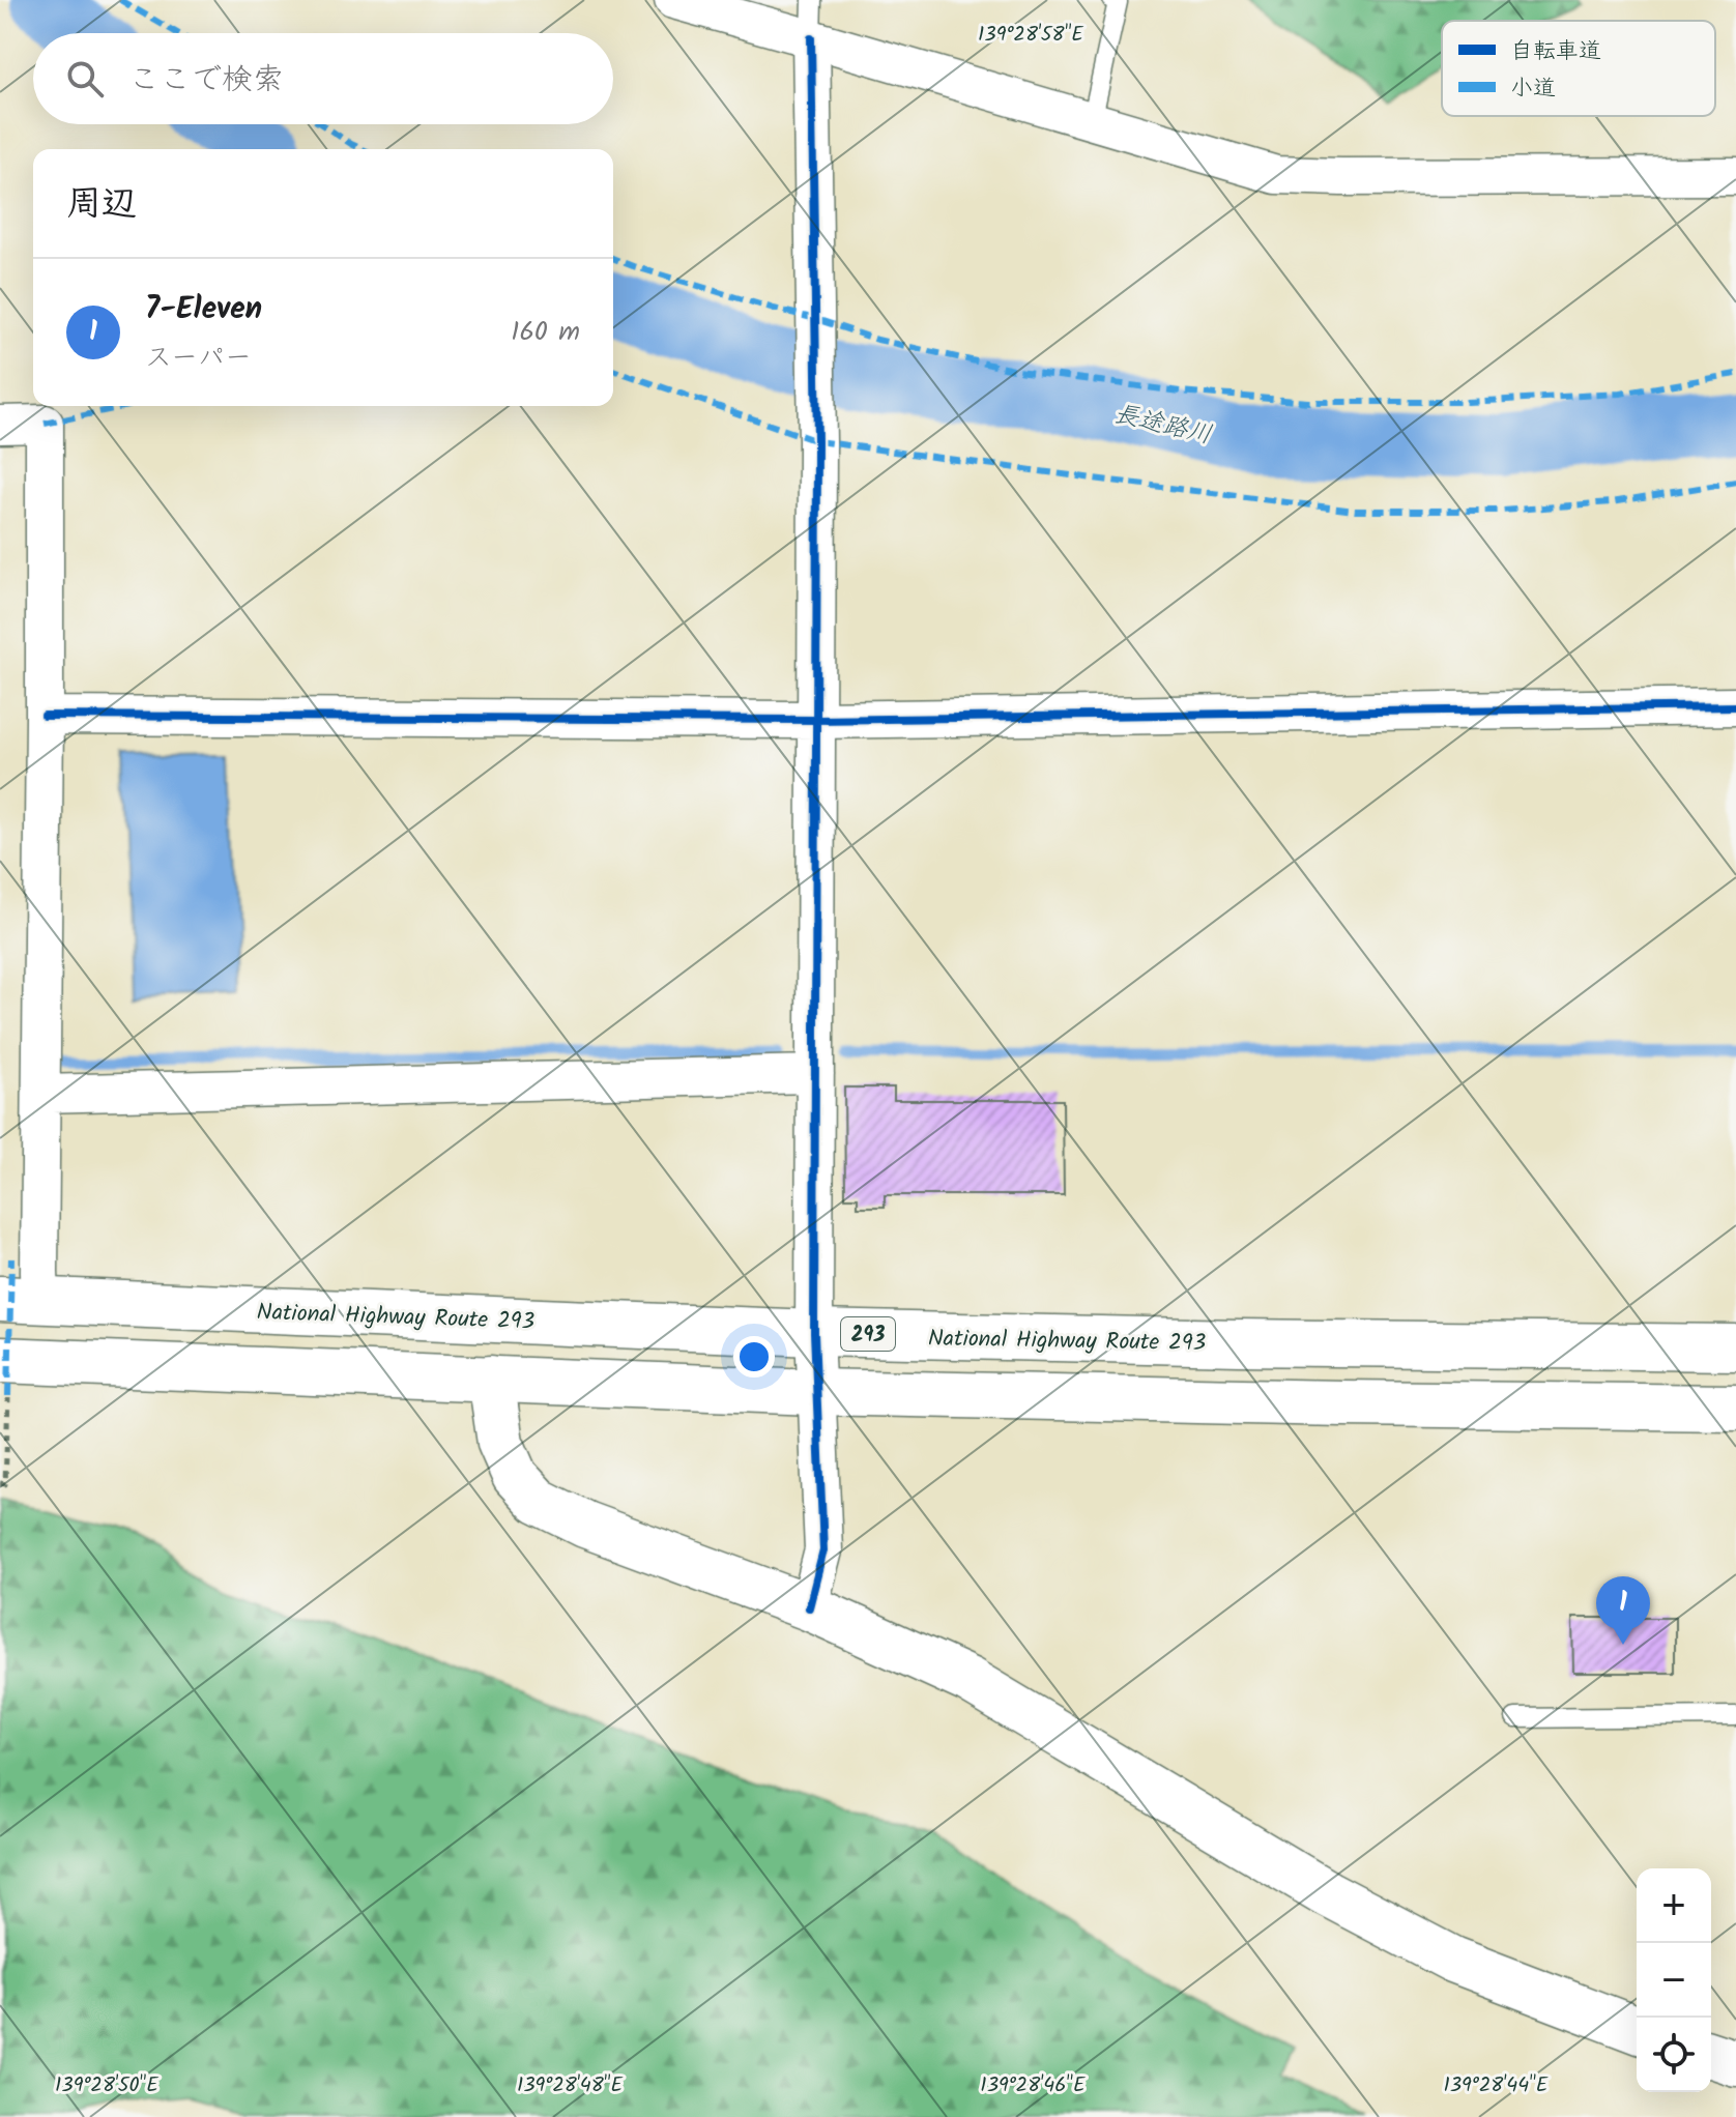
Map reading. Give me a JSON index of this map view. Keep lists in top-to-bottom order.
{
  "streets": {
    "main road": ["National Highway Route 293", "293"]
  },
  "water": ["長途路川"],
  "legend": ["自転車道", "小道"],
  "page": {
    "search": "ここで検索",
    "heading": "周辺",
    "list": [
      {
        "mark": "1",
        "name": "7-Eleven",
        "note": "スーパー",
        "value": "160 m"
      }
    ],
    "pins": "1",
    "map_buttons": ["+", "−"]
  },
  "coordinates": [
    "139°28'58\"E",
    "139°28'50\"E",
    "139°28'48\"E",
    "139°28'46\"E",
    "139°28'44\"E"
  ]
}
